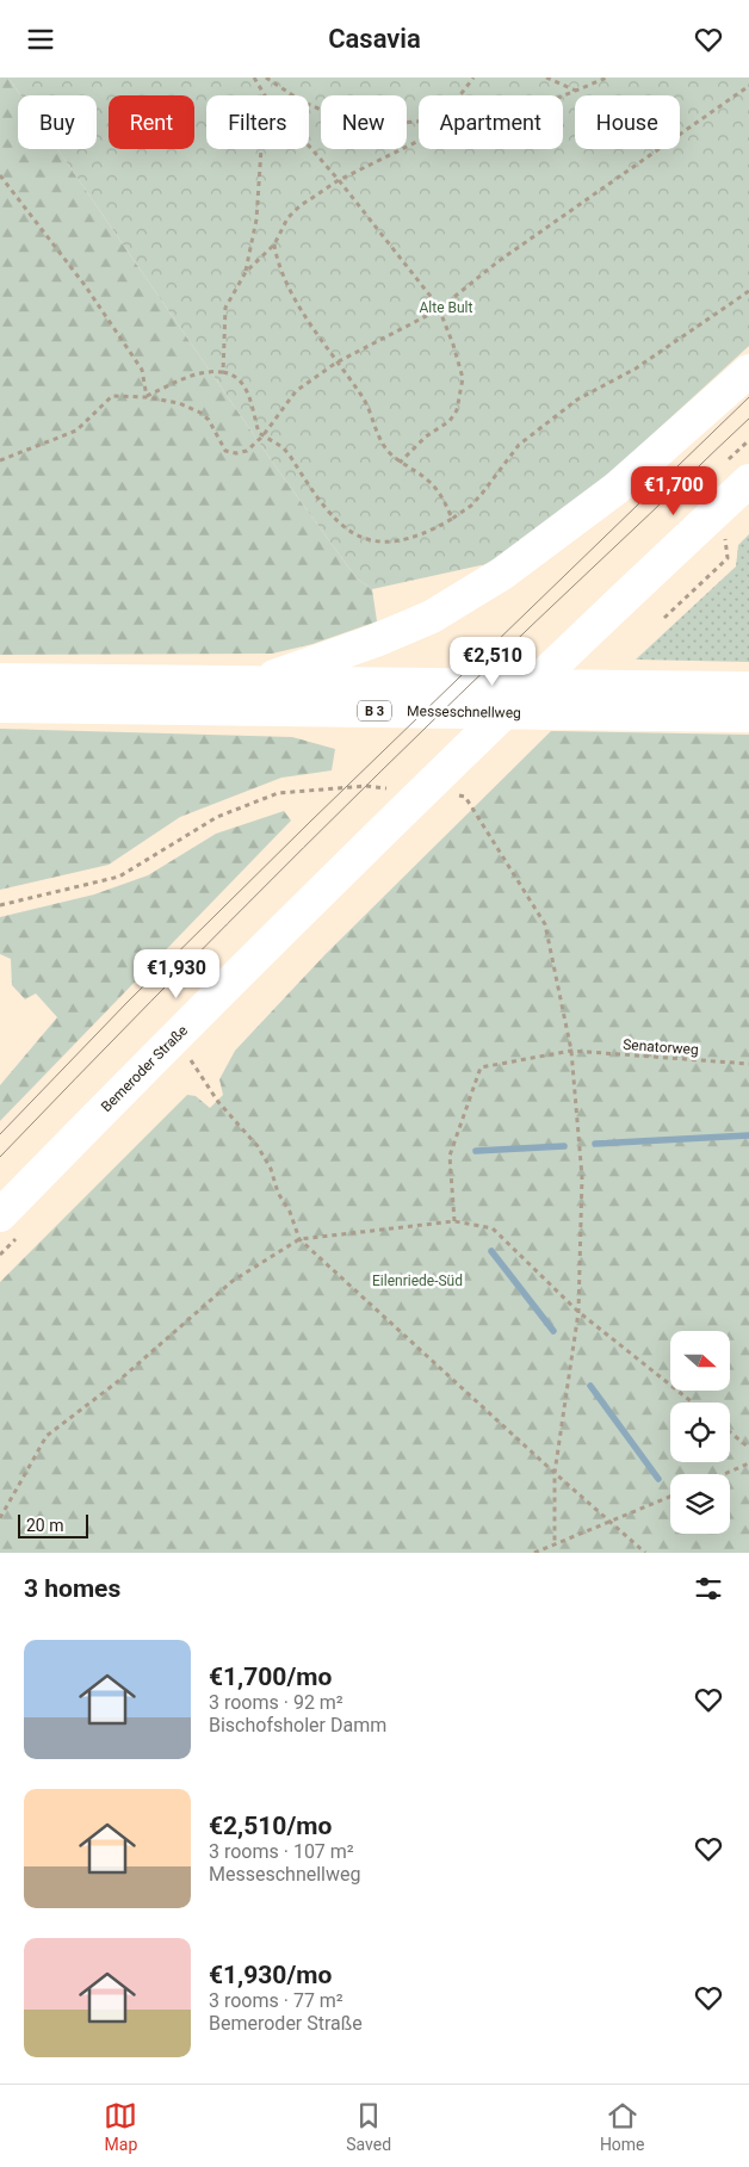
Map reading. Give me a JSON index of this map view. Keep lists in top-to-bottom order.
{
  "streets": {
    "main road": ["B 3", "Messeschnellweg", "Bemeroder Straße"],
    "path": ["Senatorweg"]
  },
  "parks": ["Alte Bult", "Eilenriede-Süd"],
  "scale_bar": "20 m",
  "north": "right",
  "page": {
    "header": "Casavia",
    "chip": [
      "Buy",
      "Rent",
      "Filters",
      "New",
      "Apartment",
      "House"
    ],
    "price": ["€1,700", "€2,510", "€1,930"],
    "scale": "20 m",
    "heading": "3 homes",
    "list": [
      {
        "name": "€1,700/mo",
        "note": "3 rooms · 92 m² · Bischofsholer Damm"
      },
      {
        "name": "€2,510/mo",
        "note": "3 rooms · 107 m² · Messeschnellweg"
      },
      {
        "name": "€1,930/mo",
        "note": "3 rooms · 77 m² · Bemeroder Straße"
      }
    ],
    "tabs": ["Map", "Saved", "Home"]
  }
}
